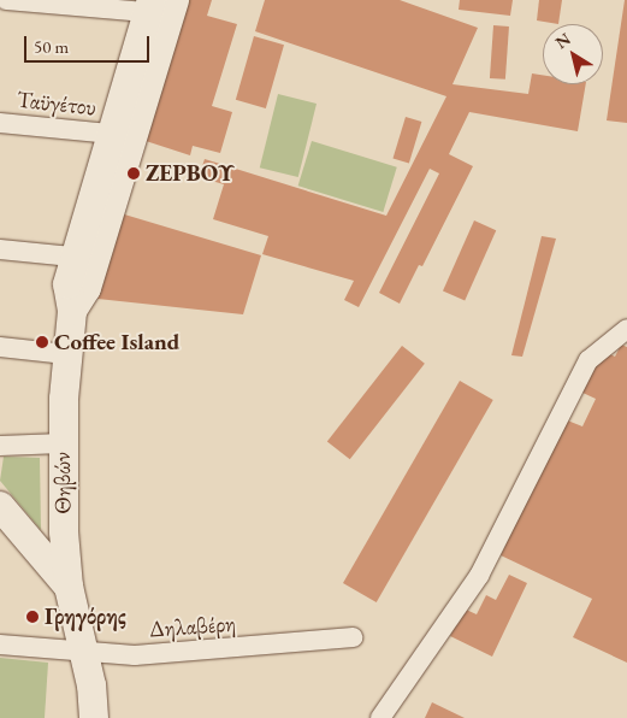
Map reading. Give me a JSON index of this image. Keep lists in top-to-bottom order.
{
  "streets": {
    "main road": ["Θηβών"],
    "street": ["Ταϋγέτου", "Δηλαβέρη"]
  },
  "crossings": [
    ["Ταϋγέτου", "Θηβών"],
    ["Θηβών", "Δηλαβέρη"]
  ],
  "places": ["ΖΕΡΒΟΥ", "Coffee Island", "Γρηγόρης"],
  "scale_bar": "50 m",
  "north": "top left"
}
